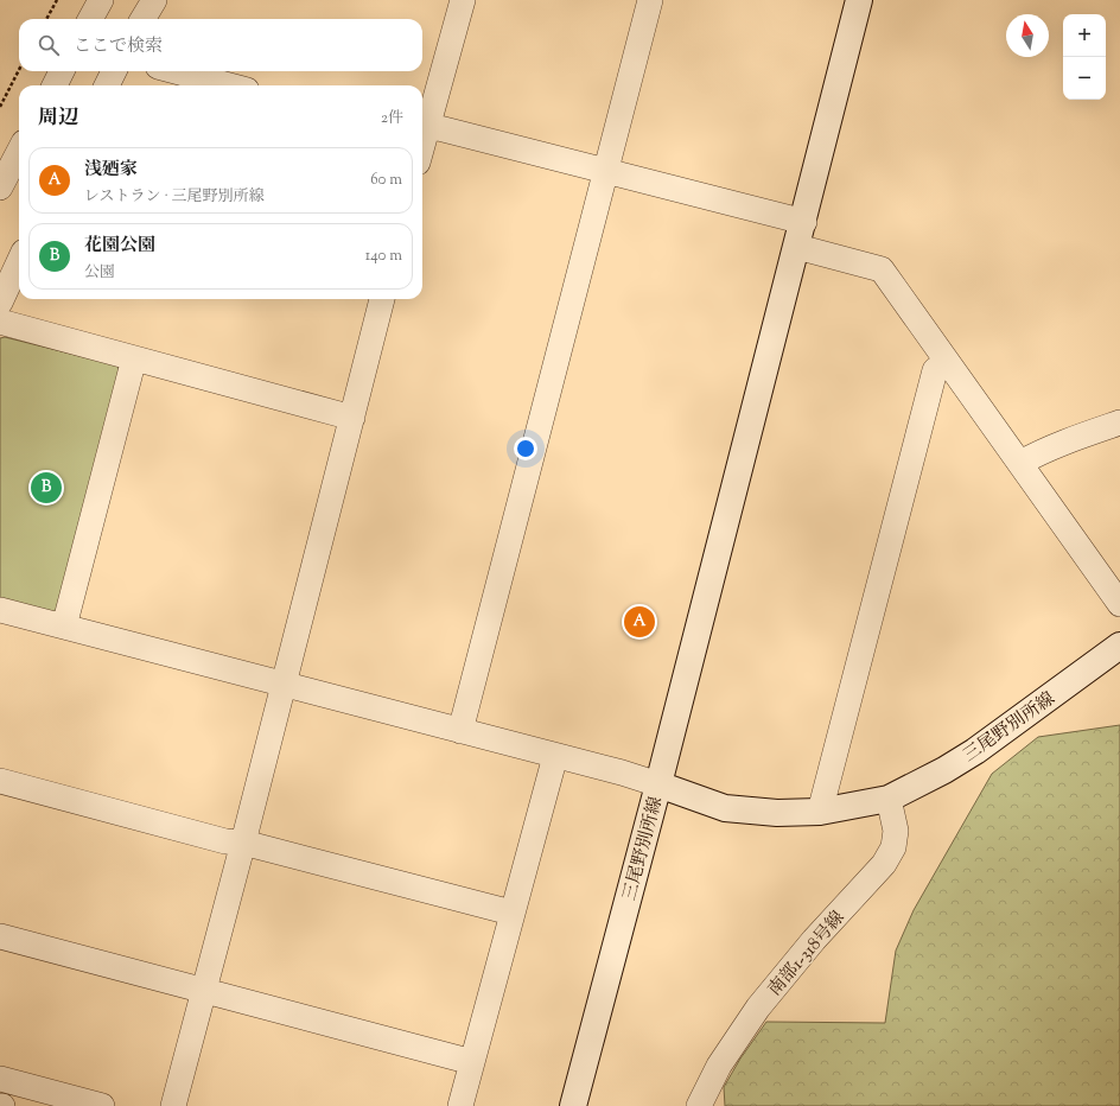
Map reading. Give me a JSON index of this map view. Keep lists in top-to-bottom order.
{
  "streets": {
    "main road": ["三尾野別所線"],
    "street": ["南部1-318号線"]
  },
  "crossings": [
    ["三尾野別所線", "南部1-318号線"]
  ],
  "north": "top",
  "page": {
    "map_buttons": ["+", "−"],
    "search": "ここで検索",
    "heading": ["周辺", "2件"],
    "list": [
      {
        "mark": "A",
        "name": "浅廼家",
        "note": "レストラン · 三尾野別所線",
        "value": "60 m"
      },
      {
        "mark": "B",
        "name": "花園公園",
        "note": "公園",
        "value": "140 m"
      }
    ],
    "pins": ["B", "A"]
  }
}
